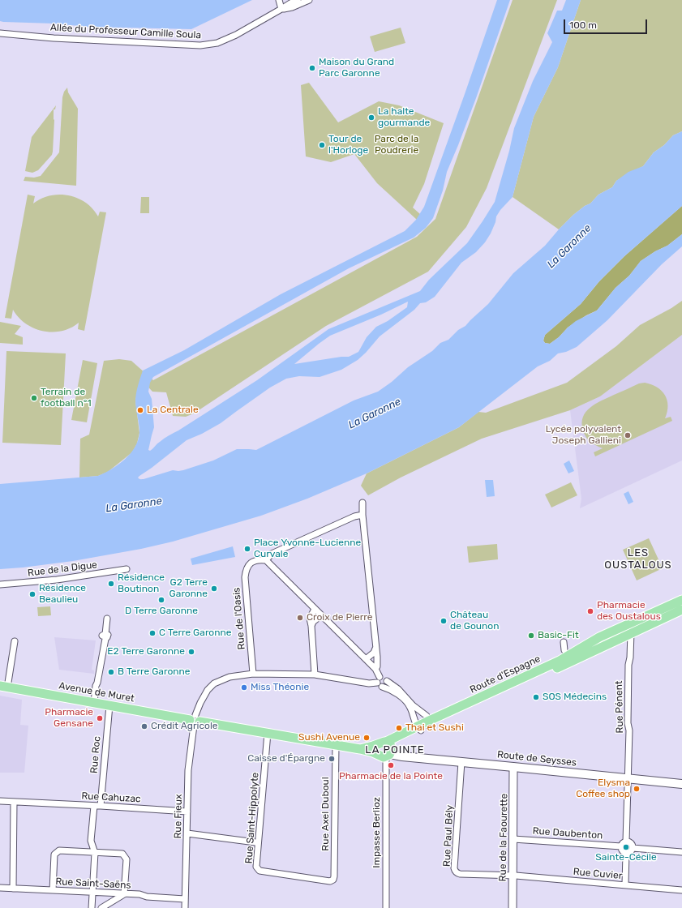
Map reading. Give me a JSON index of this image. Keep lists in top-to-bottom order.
{
  "streets": {
    "main road": ["Route d'Espagne", "Avenue de Muret", "Route de Seysses"],
    "street": [
      "Allée du Professeur Camille Soula",
      "Rue de la Digue",
      "Rue de l'Oasis",
      "Rue Pénent",
      "Rue Roc",
      "Rue Cahuzac",
      "Rue Axel Duboul",
      "Rue Fieux",
      "Rue Saint-Hippolyte",
      "Impasse Berlioz",
      "Rue Daubenton",
      "Rue Paul Bély",
      "Rue de la Faourette",
      "Rue Cuvier",
      "Rue Saint-Saëns"
    ]
  },
  "crossings": [
    ["Rue de l'Oasis", "Rue Fieux"],
    ["Route d'Espagne", "Avenue de Muret"],
    ["Route d'Espagne", "Rue Pénent"],
    ["Route d'Espagne", "Route de Seysses"],
    ["Route d'Espagne", "Impasse Berlioz"],
    ["Avenue de Muret", "Rue Roc"],
    ["Avenue de Muret", "Route de Seysses"],
    ["Avenue de Muret", "Rue Axel Duboul"],
    ["Avenue de Muret", "Rue Fieux"],
    ["Avenue de Muret", "Rue Saint-Hippolyte"],
    ["Avenue de Muret", "Impasse Berlioz"],
    ["Rue Pénent", "Route de Seysses"],
    ["Rue Pénent", "Rue Daubenton"],
    ["Rue Roc", "Rue Cahuzac"],
    ["Rue Roc", "Rue Saint-Saëns"],
    ["Route de Seysses", "Impasse Berlioz"],
    ["Route de Seysses", "Rue Paul Bély"],
    ["Route de Seysses", "Rue de la Faourette"],
    ["Rue Cahuzac", "Rue Fieux"],
    ["Rue Axel Duboul", "Rue Saint-Hippolyte"],
    ["Rue Fieux", "Rue Saint-Saëns"],
    ["Rue Daubenton", "Rue de la Faourette"],
    ["Rue Paul Bély", "Rue de la Faourette"],
    ["Rue Paul Bély", "Rue Cuvier"],
    ["Rue de la Faourette", "Rue Cuvier"]
  ],
  "districts": ["LES OUSTALOUS", "LA POINTE"],
  "water": ["La Garonne"],
  "parks": ["Parc de la Poudrerie"],
  "places": [
    "Maison du Grand Parc Garonne",
    "La halte gourmande",
    "Tour de l'Horloge",
    "Terrain de football n°1",
    "La Centrale",
    "Lycée polyvalent Joseph Gallieni",
    "Place Yvonne-Lucienne Curvale",
    "Résidence Boutinon",
    "G2 Terre Garonne",
    "Résidence Beaulieu",
    "D Terre Garonne",
    "Pharmacie des Oustalous",
    "Croix de Pierre",
    "Château de Gounon",
    "C Terre Garonne",
    "Basic-Fit",
    "E2 Terre Garonne",
    "B Terre Garonne",
    "Miss Théonie",
    "SOS Médecins",
    "Pharmacie Gensane",
    "Crédit Agricole",
    "Thai et Sushi",
    "Sushi Avenue",
    "Caisse d'Épargne",
    "Pharmacie de la Pointe",
    "Elysma Coffee shop",
    "Sainte-Cécile"
  ],
  "scale_bar": "100 m"
}
